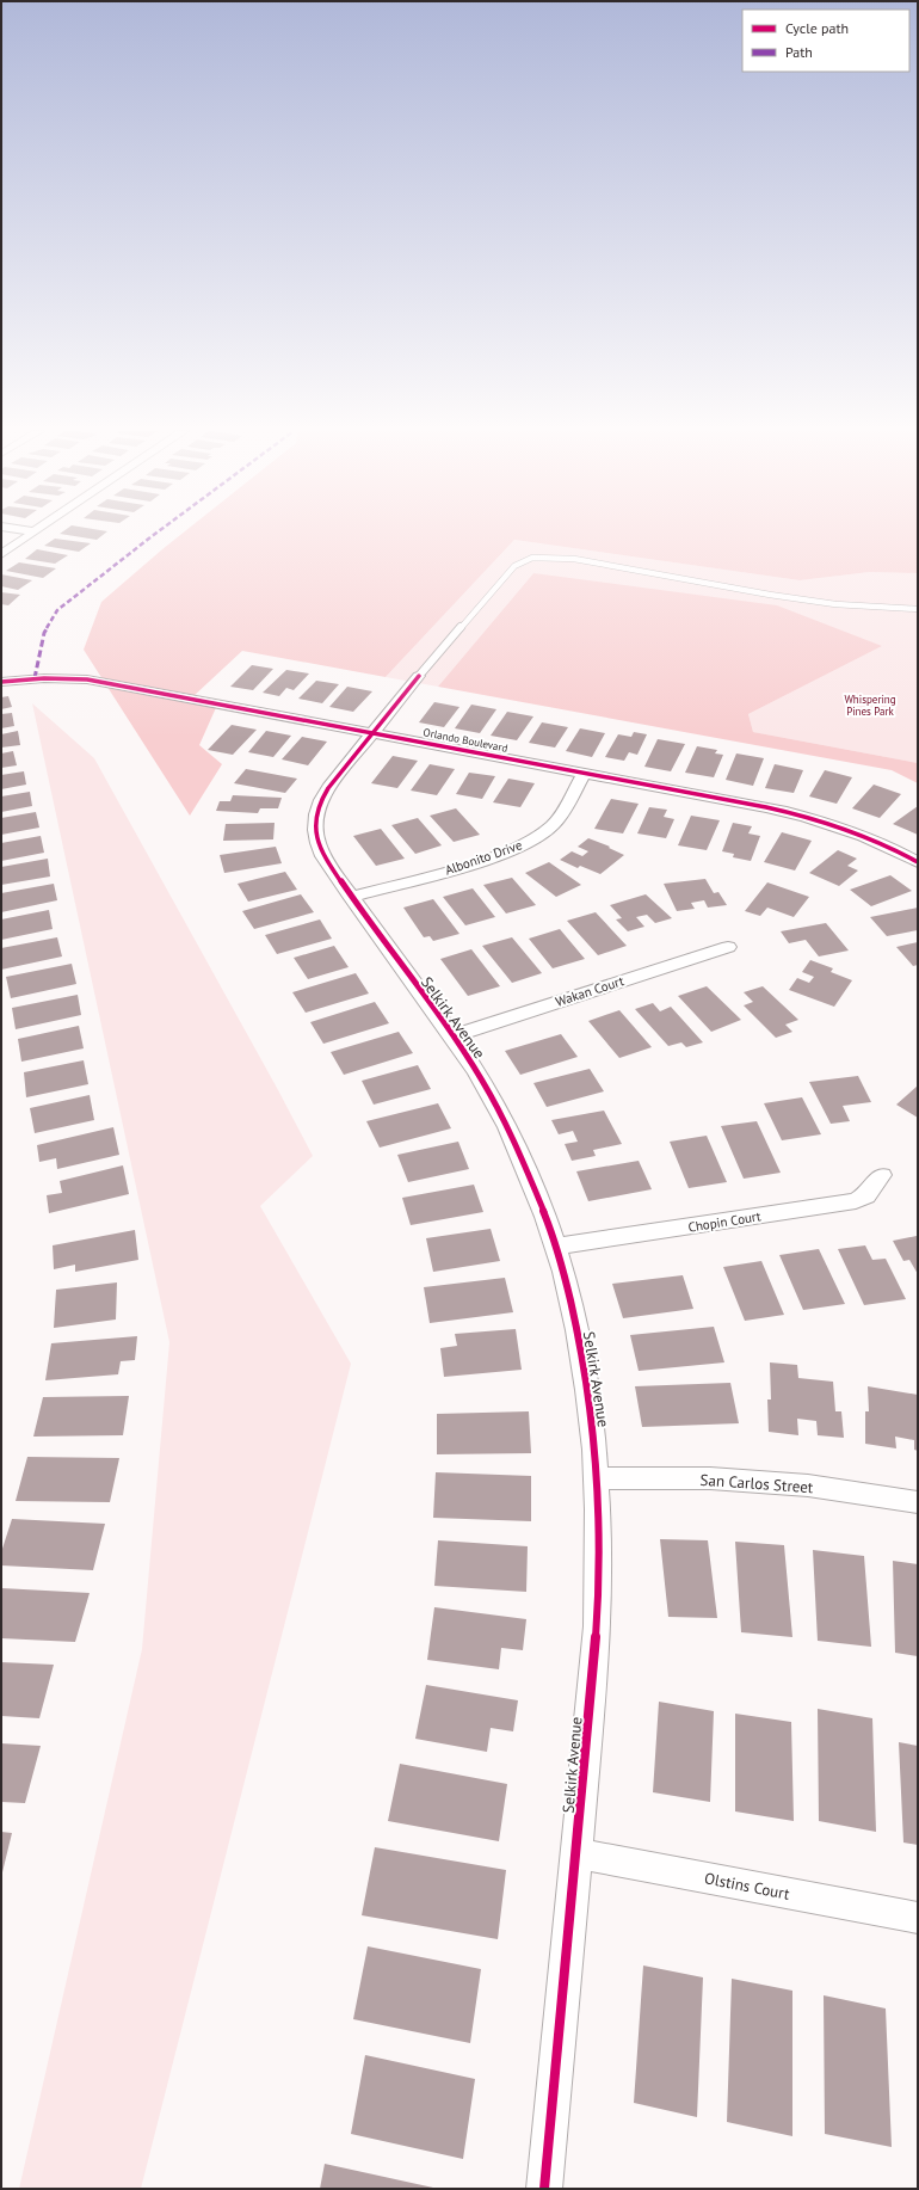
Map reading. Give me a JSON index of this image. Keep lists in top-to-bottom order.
{
  "streets": {
    "street": [
      "Orlando Boulevard",
      "Albonito Drive",
      "Wakan Court",
      "Selkirk Avenue",
      "Chopin Court",
      "San Carlos Street",
      "Olstins Court"
    ]
  },
  "crossings": [
    ["Orlando Boulevard", "Albonito Drive"],
    ["Orlando Boulevard", "Selkirk Avenue"],
    ["Albonito Drive", "Selkirk Avenue"],
    ["Wakan Court", "Selkirk Avenue"],
    ["Selkirk Avenue", "Chopin Court"],
    ["Selkirk Avenue", "San Carlos Street"],
    ["Selkirk Avenue", "Olstins Court"]
  ],
  "parks": ["Whispering Pines Park"],
  "legend": ["Cycle path", "Path"]
}
